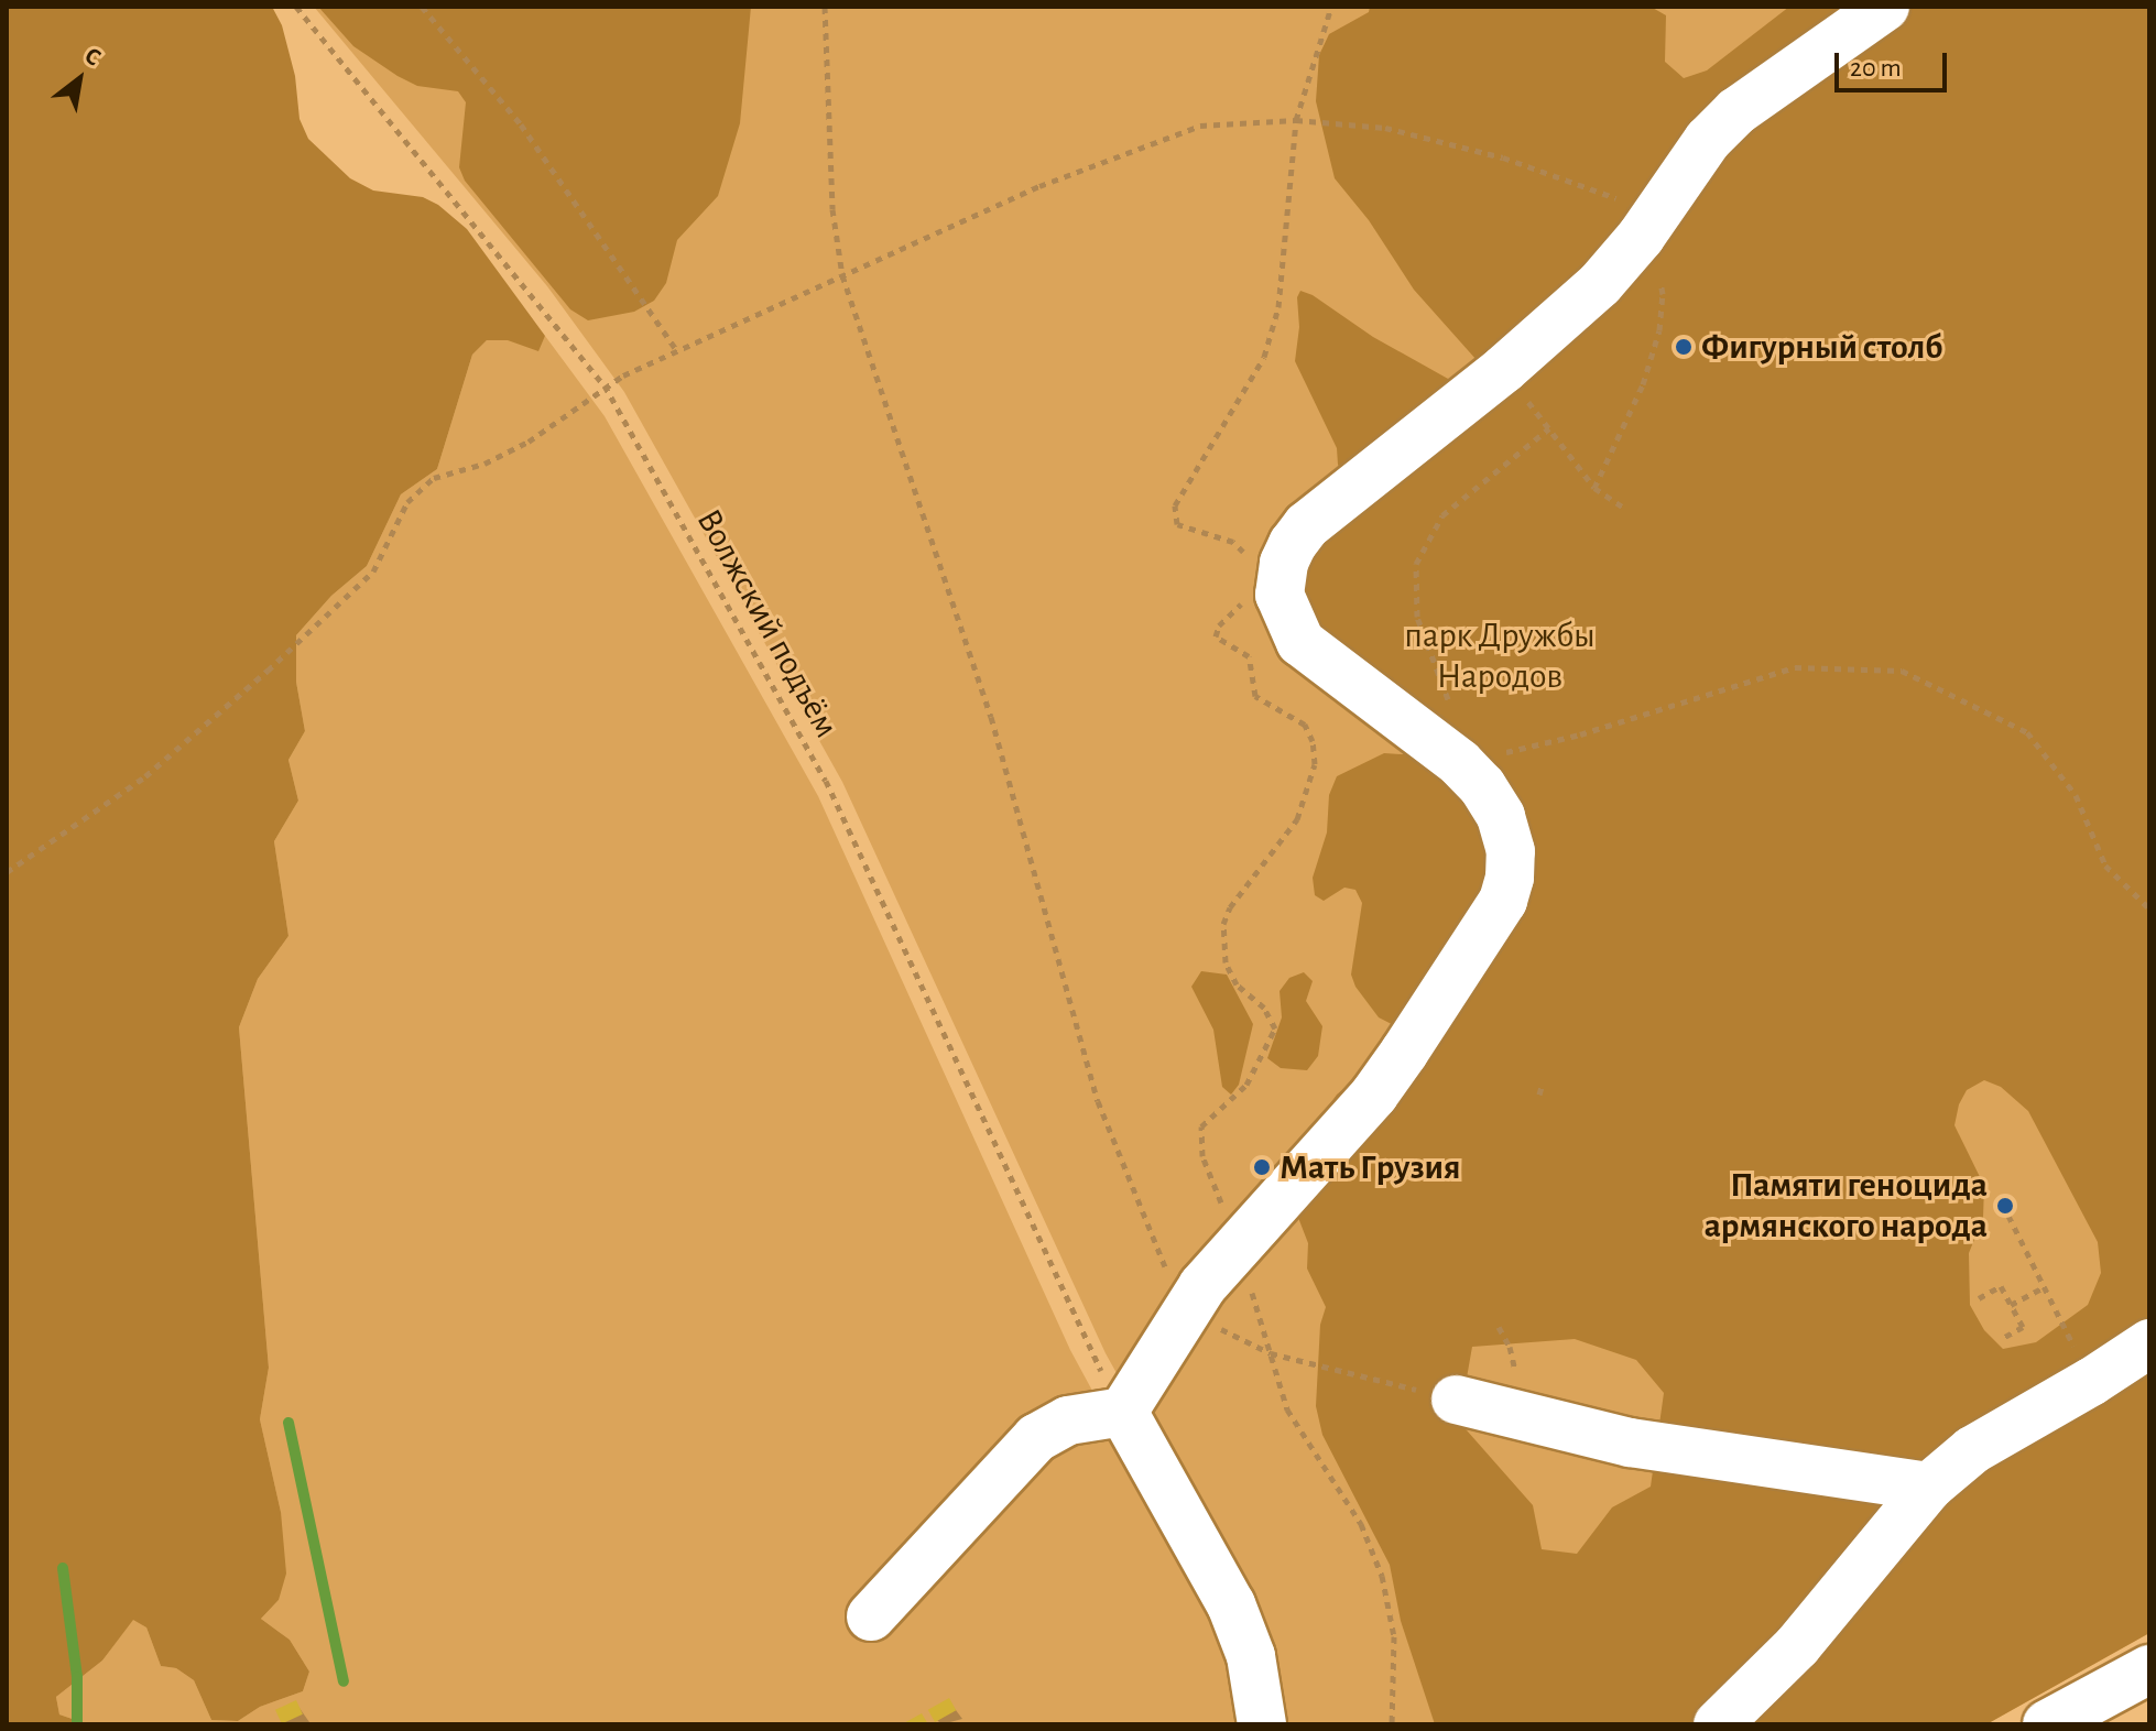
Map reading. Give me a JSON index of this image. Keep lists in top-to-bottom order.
{
  "streets": {
    "path": ["Волжский подъём"]
  },
  "parks": ["парк Дружбы Народов"],
  "places": ["Фигурный столб", "Мать Грузия", "Памяти геноцида армянского народа"],
  "scale_bar": "20 m",
  "north": "top right"
}
